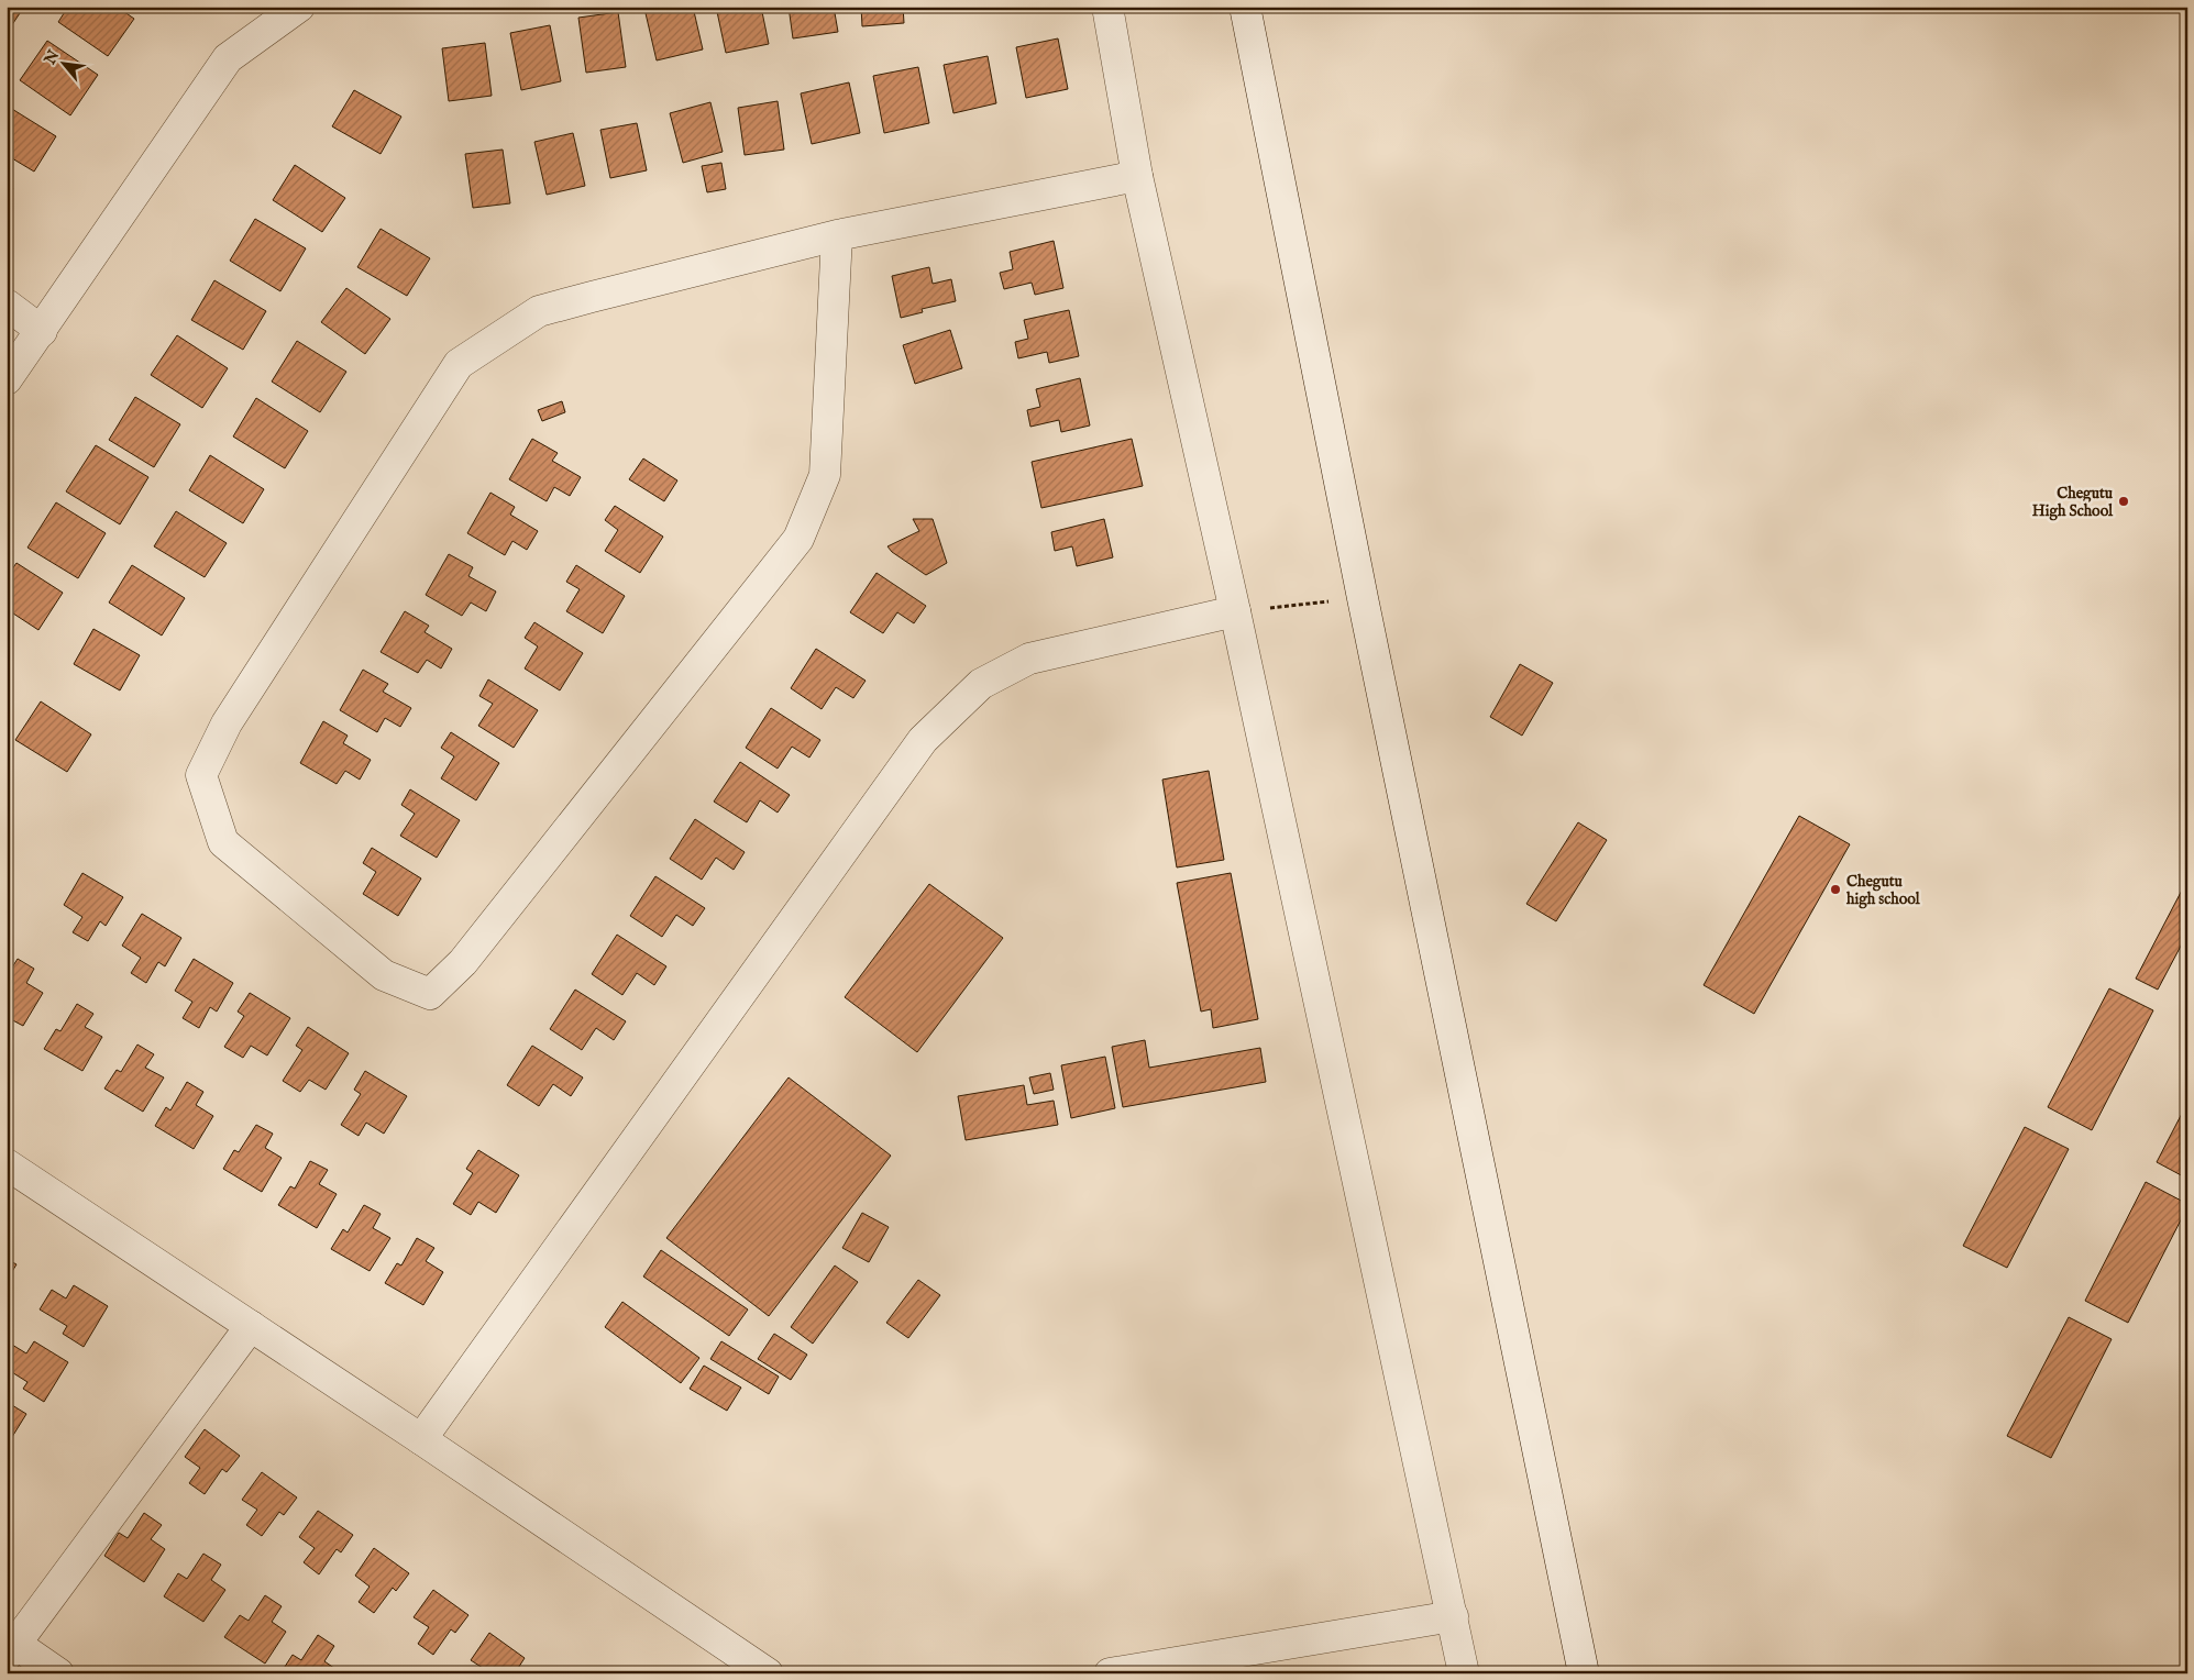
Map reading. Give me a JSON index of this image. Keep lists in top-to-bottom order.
{
  "places": ["Chegutu High School", "Chegutu high school"],
  "north": "top left"
}
